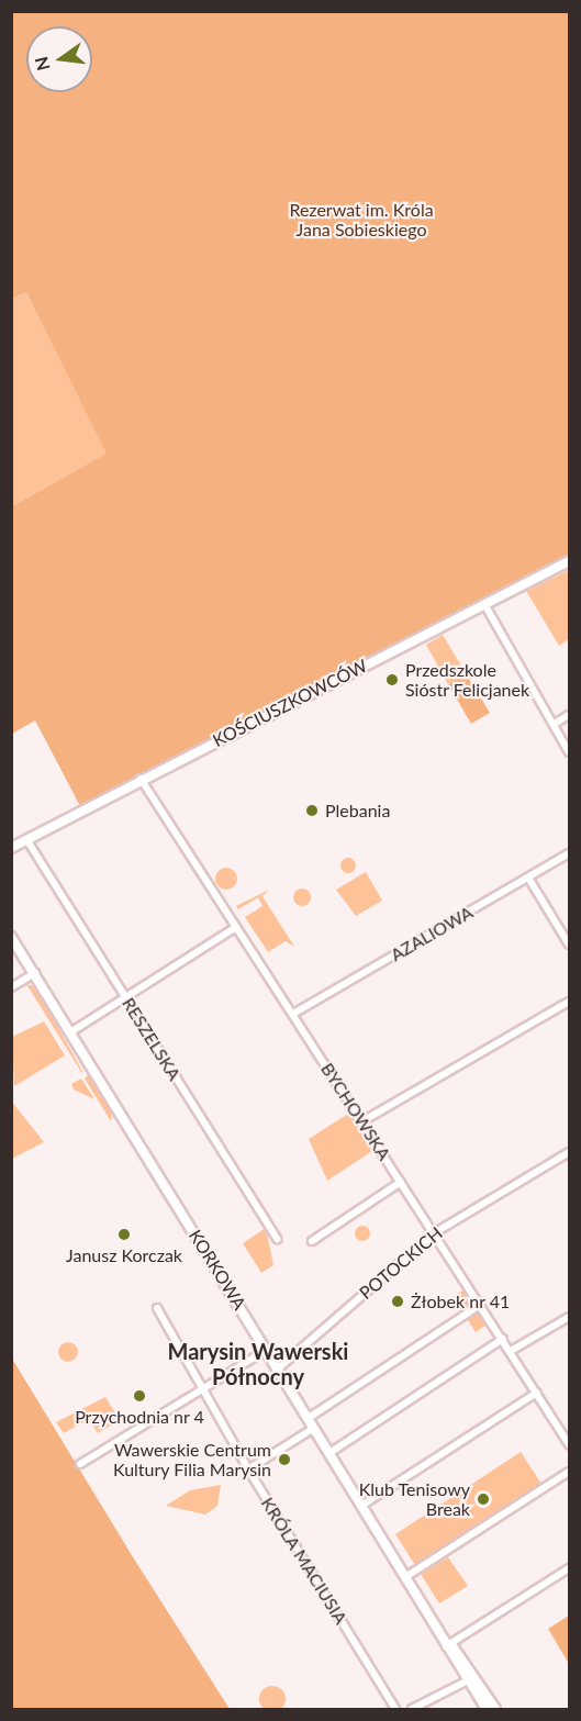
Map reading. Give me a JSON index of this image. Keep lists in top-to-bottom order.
{
  "streets": {
    "street": [
      "KOŚCIUSZKOWCÓW",
      "AZALIOWA",
      "RESZELSKA",
      "BYCHOWSKA",
      "POTOCKICH",
      "KORKOWA",
      "KRÓLA MACIUSIA"
    ]
  },
  "crossings": [
    ["KOŚCIUSZKOWCÓW", "RESZELSKA"],
    ["KOŚCIUSZKOWCÓW", "BYCHOWSKA"],
    ["AZALIOWA", "BYCHOWSKA"],
    ["BYCHOWSKA", "POTOCKICH"],
    ["POTOCKICH", "KORKOWA"]
  ],
  "districts": ["Marysin Wawerski Północny"],
  "parks": ["Rezerwat im. Króla Jana Sobieskiego"],
  "places": [
    "Przedszkole Sióstr Felicjanek",
    "Plebania",
    "Janusz Korczak",
    "Żłobek nr 41",
    "Przychodnia nr 4",
    "Wawerskie Centrum Kultury Filia Marysin",
    "Klub Tenisowy Break"
  ],
  "north": "left"
}
